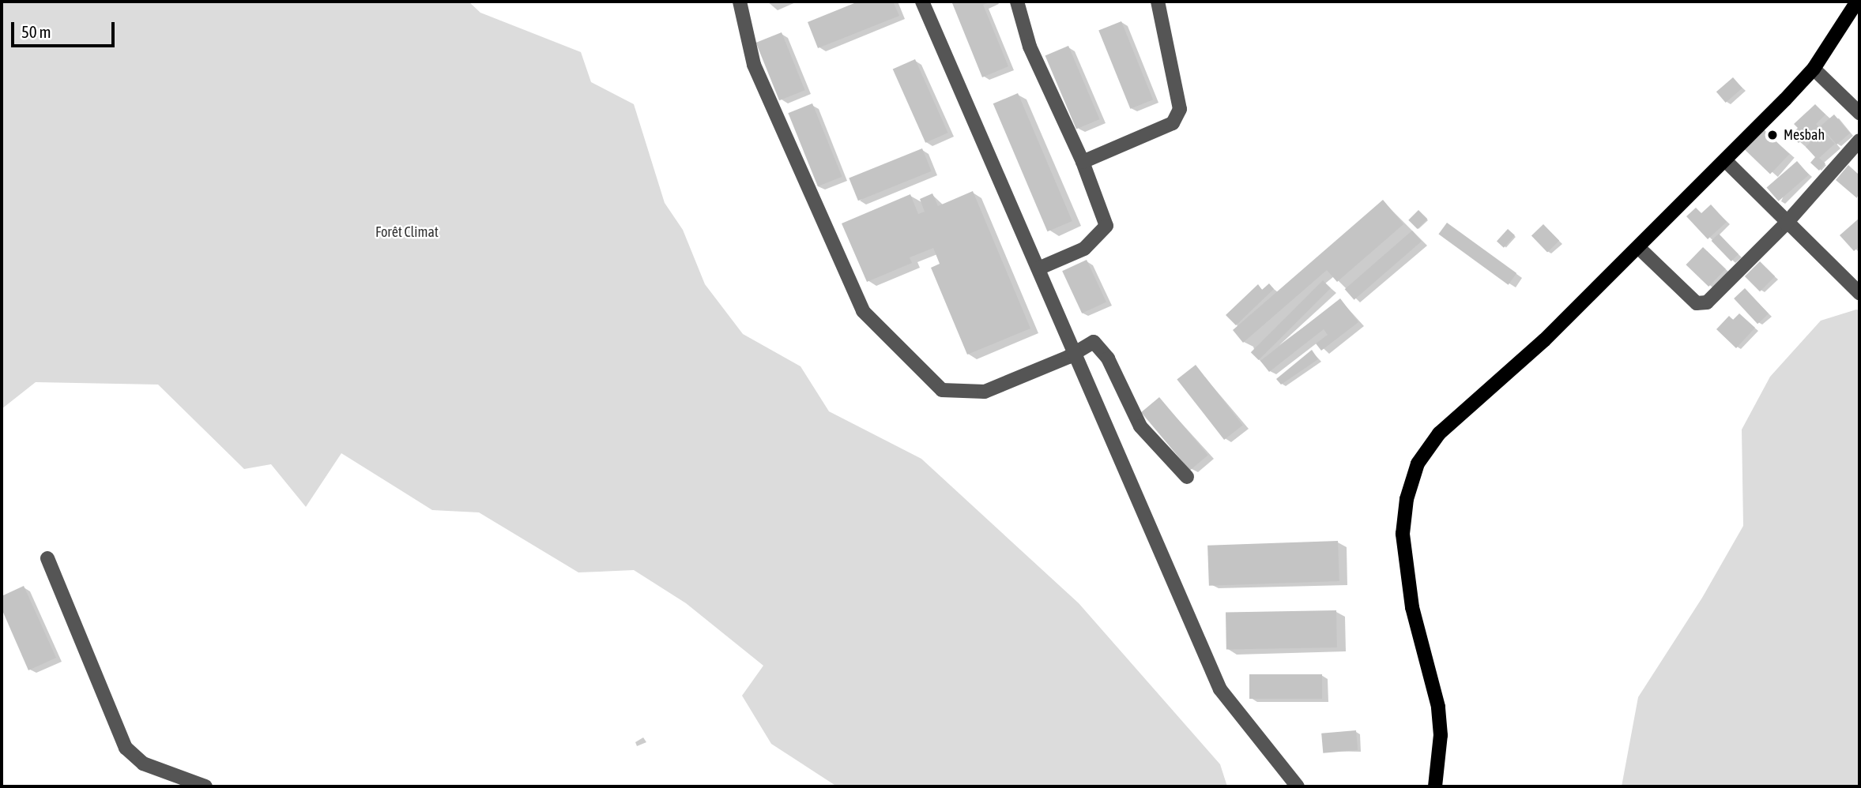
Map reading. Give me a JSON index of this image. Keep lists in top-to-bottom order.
{
  "parks": ["Forêt Climat"],
  "places": ["Mesbah"],
  "scale_bar": "50 m"
}
